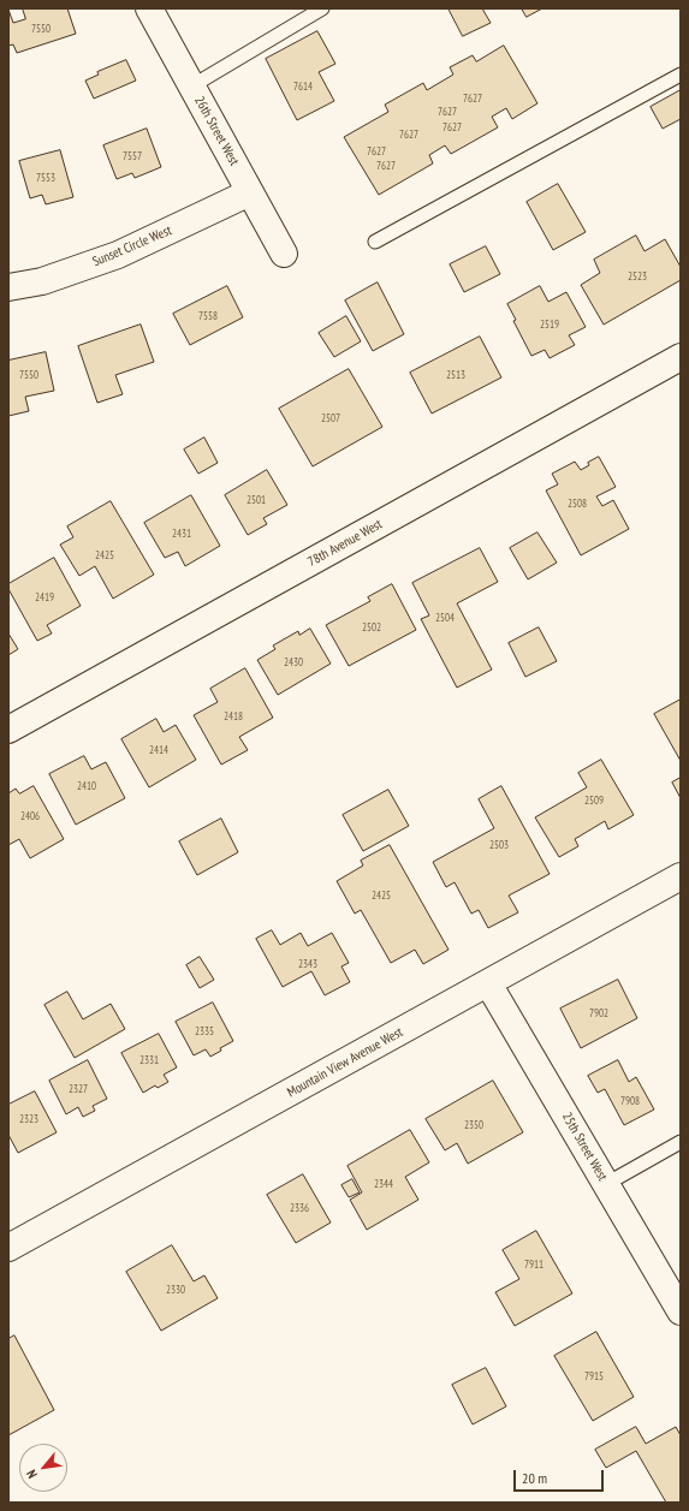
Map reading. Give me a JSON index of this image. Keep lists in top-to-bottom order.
{
  "streets": {
    "street": [
      "26th Street West",
      "Sunset Circle West",
      "78th Avenue West",
      "Mountain View Avenue West",
      "25th Street West"
    ]
  },
  "crossings": [
    ["26th Street West", "Sunset Circle West"],
    ["Mountain View Avenue West", "25th Street West"]
  ],
  "house_numbers": [
    "7550",
    "7614",
    "7627",
    "7627",
    "7627",
    "7627",
    "7627",
    "7557",
    "7627",
    "7553",
    "2523",
    "7558",
    "2519",
    "7550",
    "2513",
    "2507",
    "2501",
    "2508",
    "2431",
    "2425",
    "2419",
    "2504",
    "2502",
    "2430",
    "2418",
    "2414",
    "2410",
    "2509",
    "2406",
    "2503",
    "2425",
    "2343",
    "7902",
    "2335",
    "2331",
    "2327",
    "7908",
    "2323",
    "2350",
    "2344",
    "2336",
    "7911",
    "2330",
    "7915"
  ],
  "scale_bar": "20 m",
  "north": "bottom left"
}
